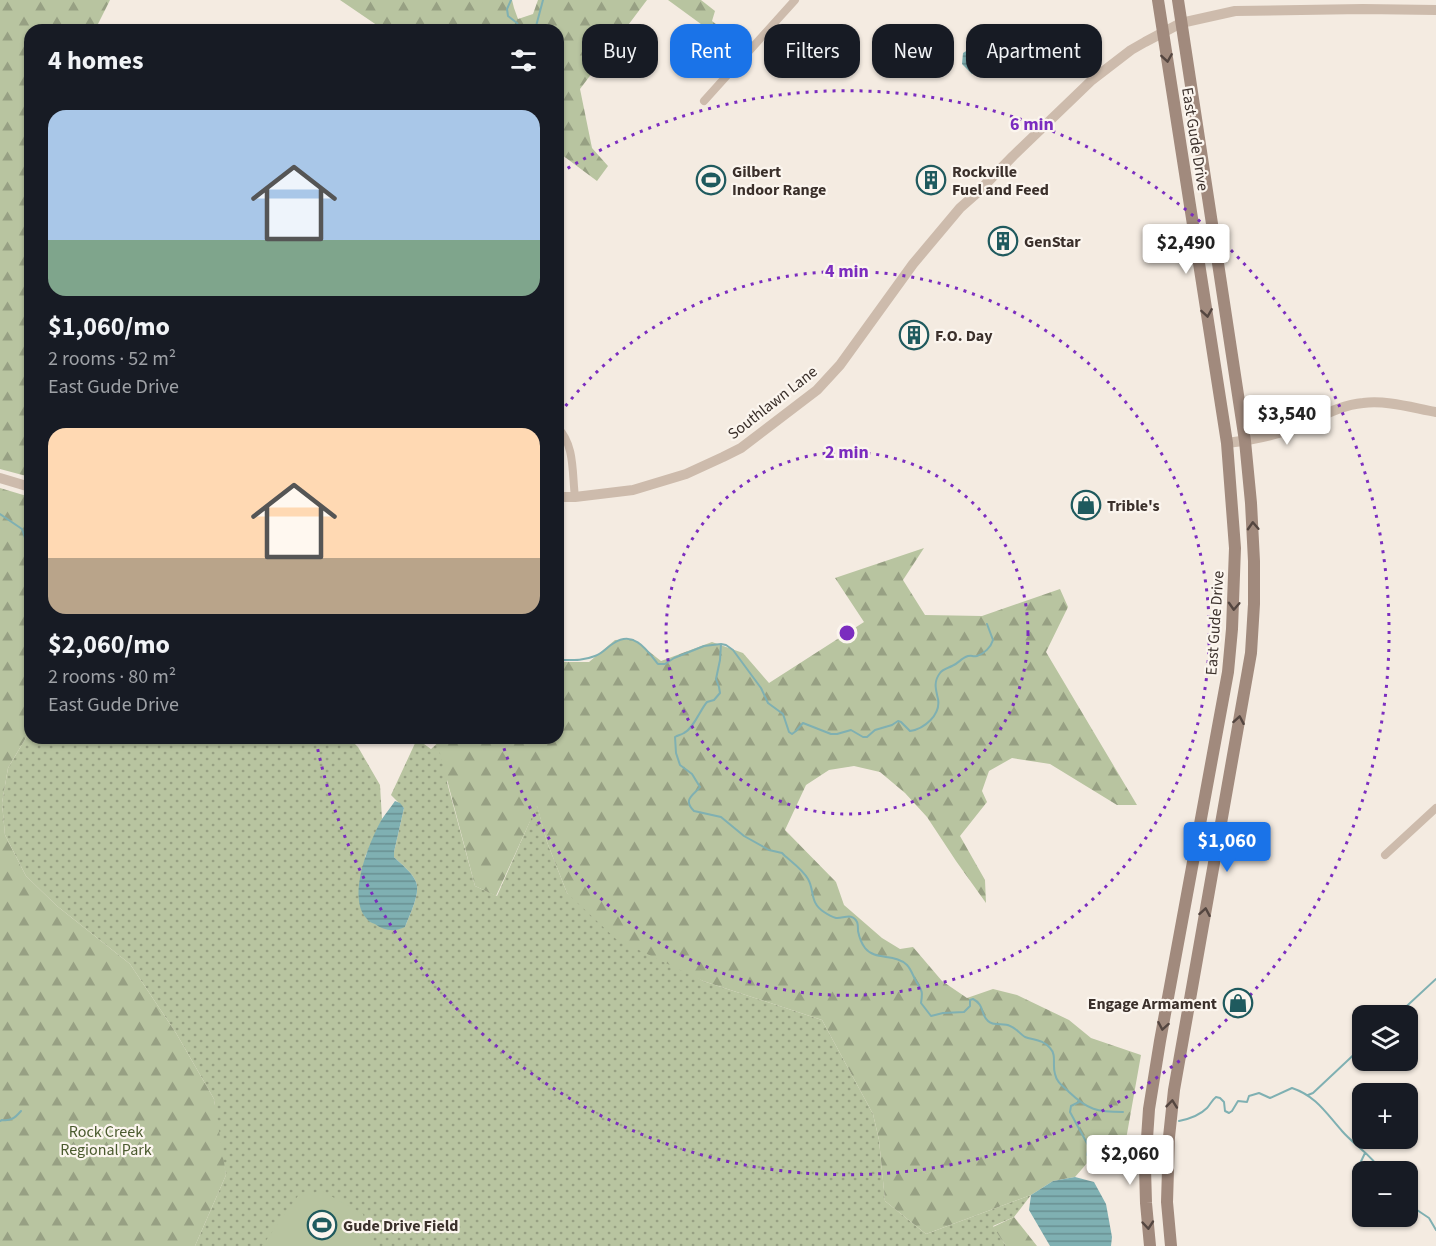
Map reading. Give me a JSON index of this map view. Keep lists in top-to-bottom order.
{
  "streets": {
    "main road": ["East Gude Drive"],
    "street": ["Southlawn Lane"]
  },
  "crossings": [
    ["East Gude Drive", "Southlawn Lane"]
  ],
  "parks": ["Rock Creek Regional Park"],
  "places": {
    "sports": ["Gilbert Indoor Range", "Gude Drive Field"],
    "building": ["Rockville Fuel and Feed", "GenStar", "F.O. Day"],
    "shop": ["Trible's", "Engage Armament"]
  },
  "page": {
    "chip": [
      "Buy",
      "Rent",
      "Filters",
      "New",
      "Apartment"
    ],
    "heading": "4 homes",
    "list": [
      {
        "name": "$1,060/mo",
        "note": "2 rooms · 52 m² · East Gude Drive"
      },
      {
        "name": "$2,060/mo",
        "note": "2 rooms · 80 m² · East Gude Drive"
      }
    ],
    "price": [
      "$2,490",
      "$3,540",
      "$1,060",
      "$2,060"
    ],
    "map_buttons": ["+", "−"]
  },
  "rings": ["6 min", "4 min", "2 min"]
}
